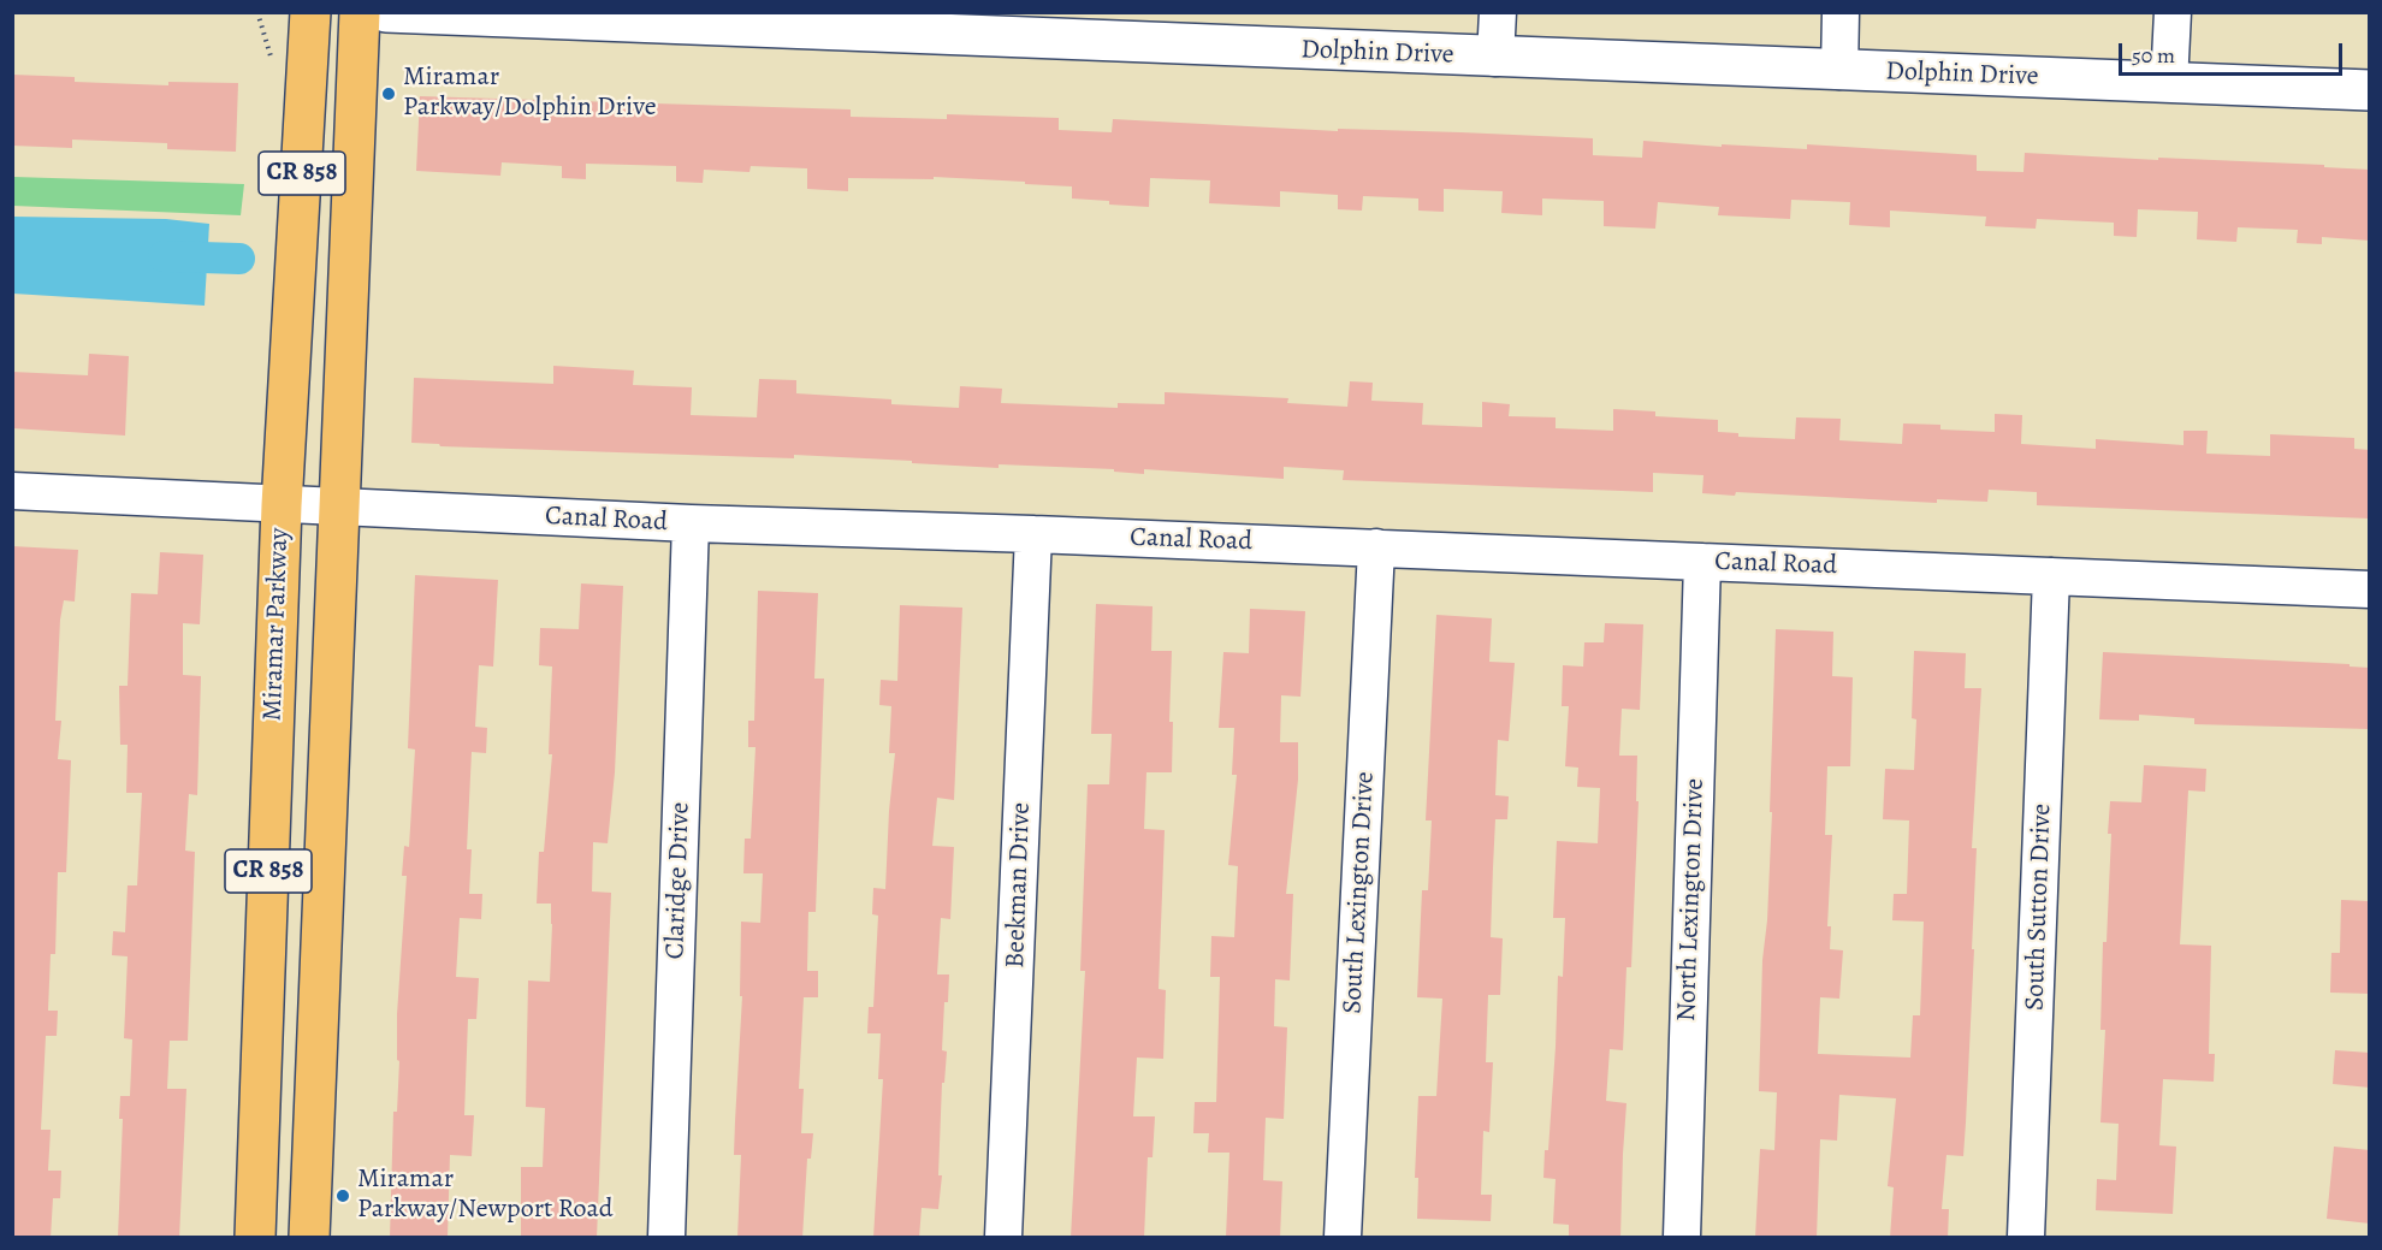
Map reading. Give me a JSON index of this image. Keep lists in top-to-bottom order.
{
  "streets": {
    "main road": ["CR 858", "Miramar Parkway"],
    "street": [
      "Dolphin Drive",
      "Canal Road",
      "Claridge Drive",
      "Beekman Drive",
      "South Lexington Drive",
      "North Lexington Drive",
      "South Sutton Drive"
    ]
  },
  "crossings": [
    ["Canal Road", "Miramar Parkway"],
    ["Canal Road", "Claridge Drive"],
    ["Canal Road", "Beekman Drive"],
    ["Canal Road", "South Lexington Drive"],
    ["Canal Road", "North Lexington Drive"],
    ["Canal Road", "South Sutton Drive"]
  ],
  "places": ["Miramar Parkway/Dolphin Drive", "Miramar Parkway/Newport Road"],
  "scale_bar": "50 m"
}
